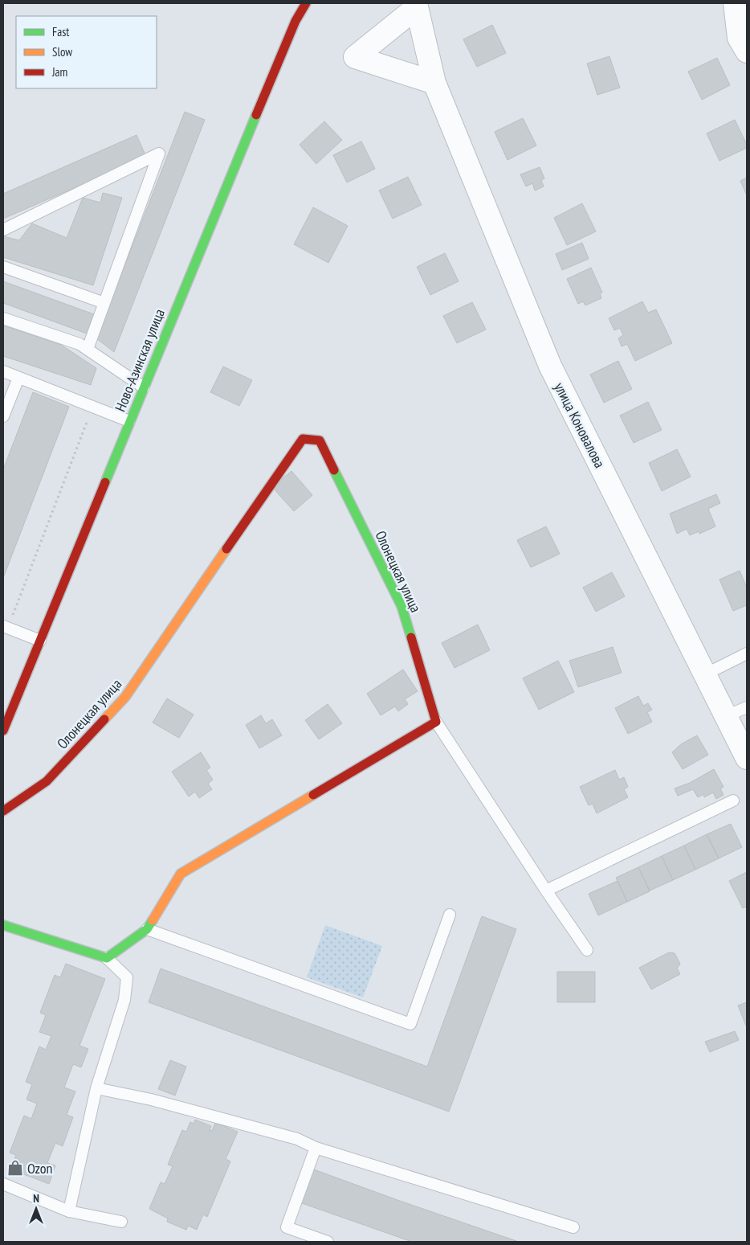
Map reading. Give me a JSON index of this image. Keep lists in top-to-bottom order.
{
  "streets": {
    "street": ["Ново-Азинская улица", "улица Коновалова", "Олонецкая улица"]
  },
  "places": {
    "shop": ["Ozon"]
  },
  "legend": ["Fast", "Slow", "Jam"],
  "north": "top"
}
